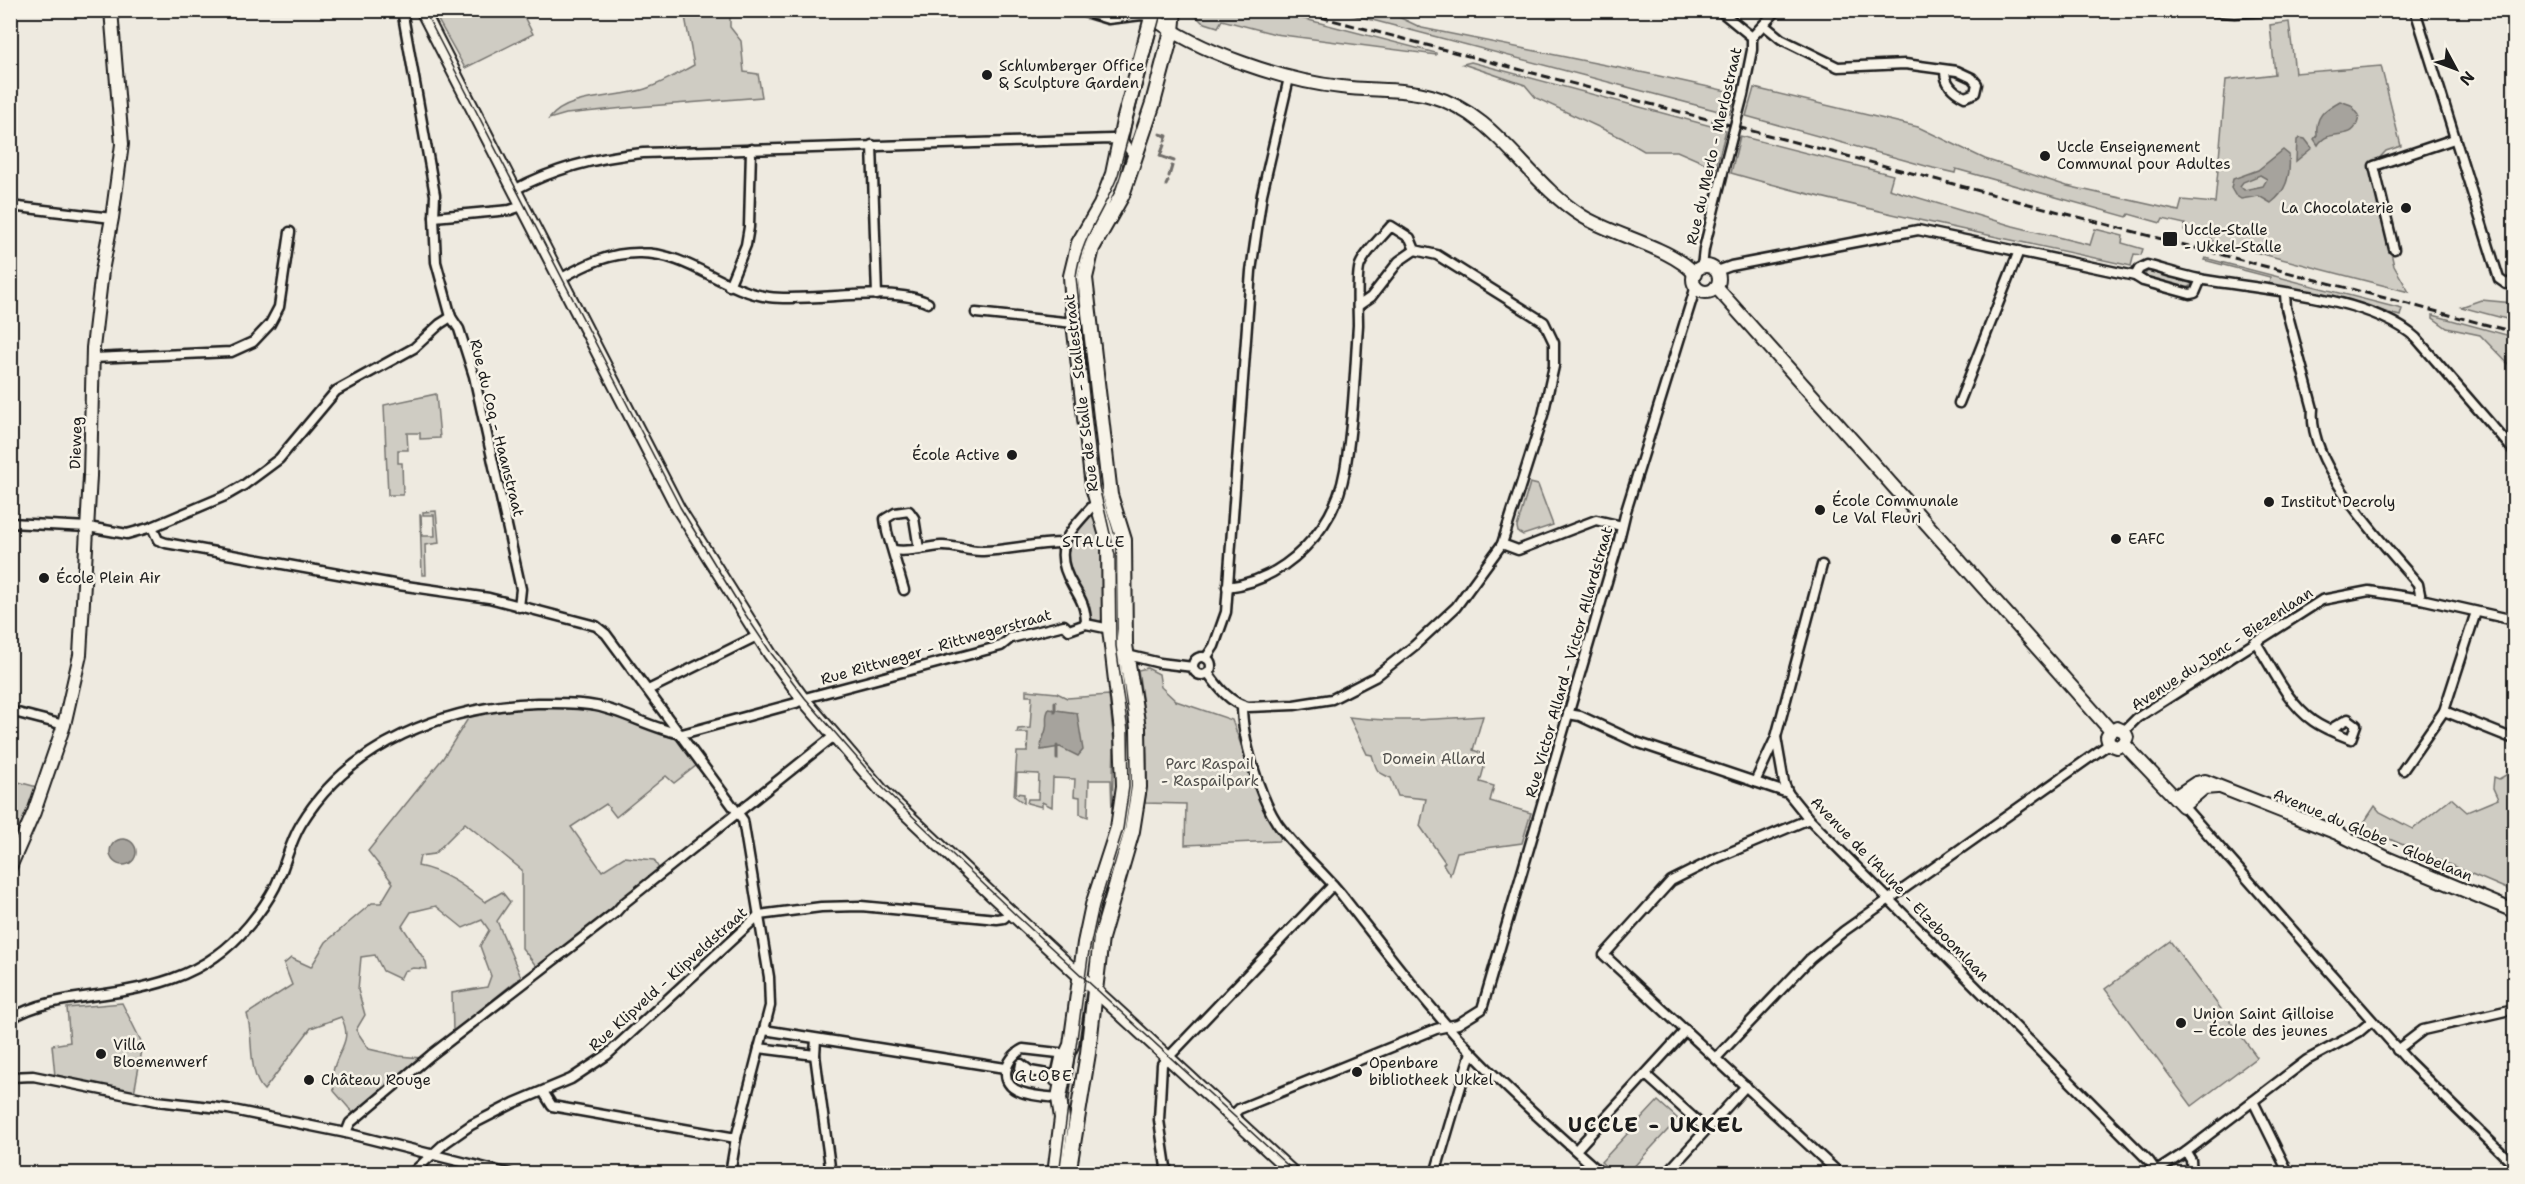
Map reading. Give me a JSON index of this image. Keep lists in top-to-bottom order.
{
  "streets": {
    "main road": ["Rue de Stalle - Stallestraat"],
    "street": [
      "Rue du Merlo - Merlostraat",
      "Rue du Coq - Haanstraat",
      "Dieweg",
      "Rue Rittweger - Rittwegerstraat",
      "Avenue du Jonc - Biezenlaan",
      "Rue Victor Allard - Victor Allardstraat",
      "Avenue du Globe - Globelaan",
      "Avenue de l'Aulne - Elzeboomlaan",
      "Rue Klipveld - Klipveldstraat"
    ]
  },
  "crossings": [
    ["Rue du Merlo - Merlostraat", "Rue Victor Allard - Victor Allardstraat"],
    ["Rue de Stalle - Stallestraat", "Rue Rittweger - Rittwegerstraat"],
    ["Rue Victor Allard - Victor Allardstraat", "Avenue de l'Aulne - Elzeboomlaan"]
  ],
  "districts": ["STALLE", "GLOBE", "UCCLE - UKKEL"],
  "parks": ["Domein Allard", "Parc Raspail - Raspailpark"],
  "places": {
    "other": [
      "Schlumberger Office & Sculpture Garden",
      "Uccle Enseignement Communal pour Adultes",
      "La Chocolaterie",
      "École Active",
      "Institut Decroly",
      "École Communale Le Val Fleuri",
      "EAFC",
      "École Plein Air",
      "Union Saint Gilloise – École des jeunes",
      "Villa Bloemenwerf",
      "Openbare bibliotheek Ukkel",
      "Château Rouge"
    ],
    "transit": ["Uccle-Stalle - Ukkel-Stalle"]
  },
  "north": "bottom right"
}
